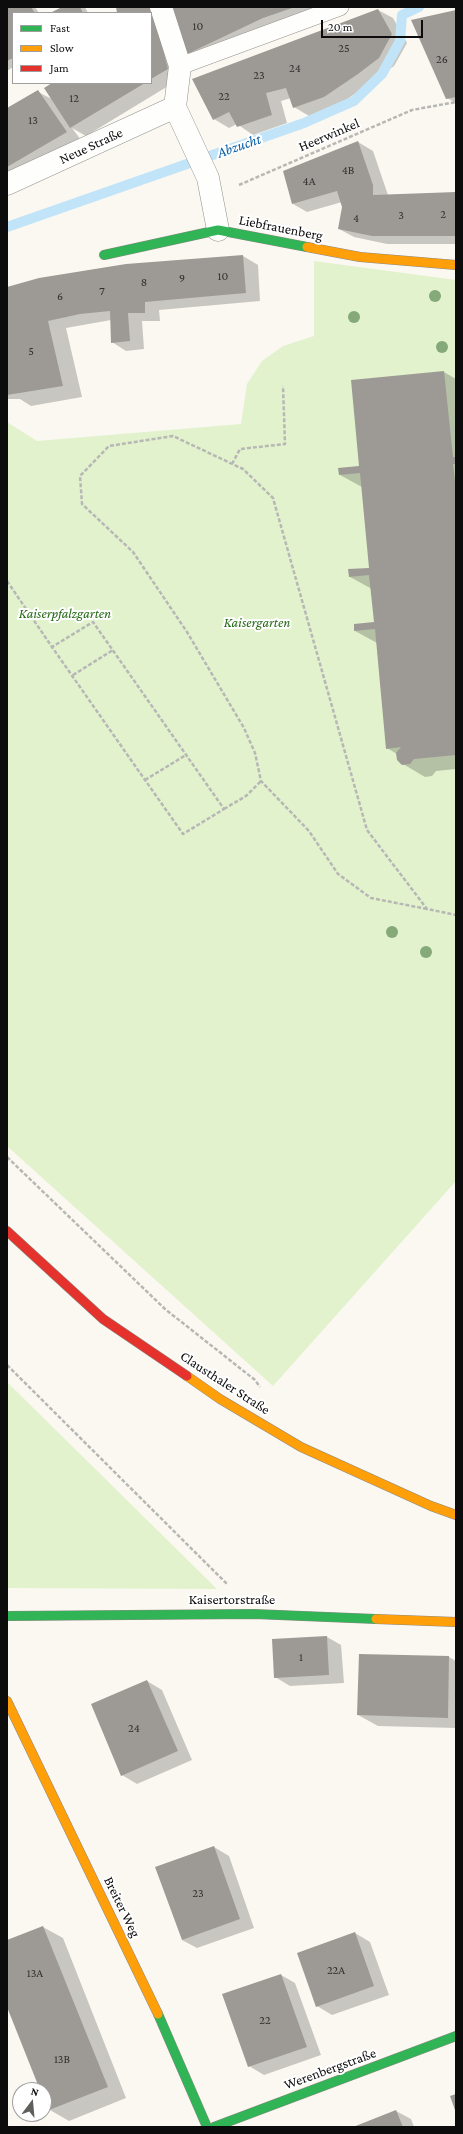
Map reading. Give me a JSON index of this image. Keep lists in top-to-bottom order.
{
  "streets": {
    "street": [
      "Neue Straße",
      "Liebfrauenberg",
      "Clausthaler Straße",
      "Kaisertorstraße",
      "Breiter Weg",
      "Werenbergstraße"
    ],
    "path": ["Heerwinkel"]
  },
  "water": ["Abzucht"],
  "parks": ["Kaiserpfalzgarten", "Kaisergarten"],
  "house_numbers": [
    "10",
    "25",
    "26",
    "24",
    "23",
    "22",
    "12",
    "13",
    "4B",
    "4A",
    "2",
    "3",
    "4",
    "10",
    "9",
    "8",
    "7",
    "6",
    "5",
    "1",
    "24",
    "23",
    "22A",
    "13A",
    "22",
    "13B"
  ],
  "legend": ["Fast", "Slow", "Jam"],
  "scale_bar": "20 m",
  "north": "top"
}
